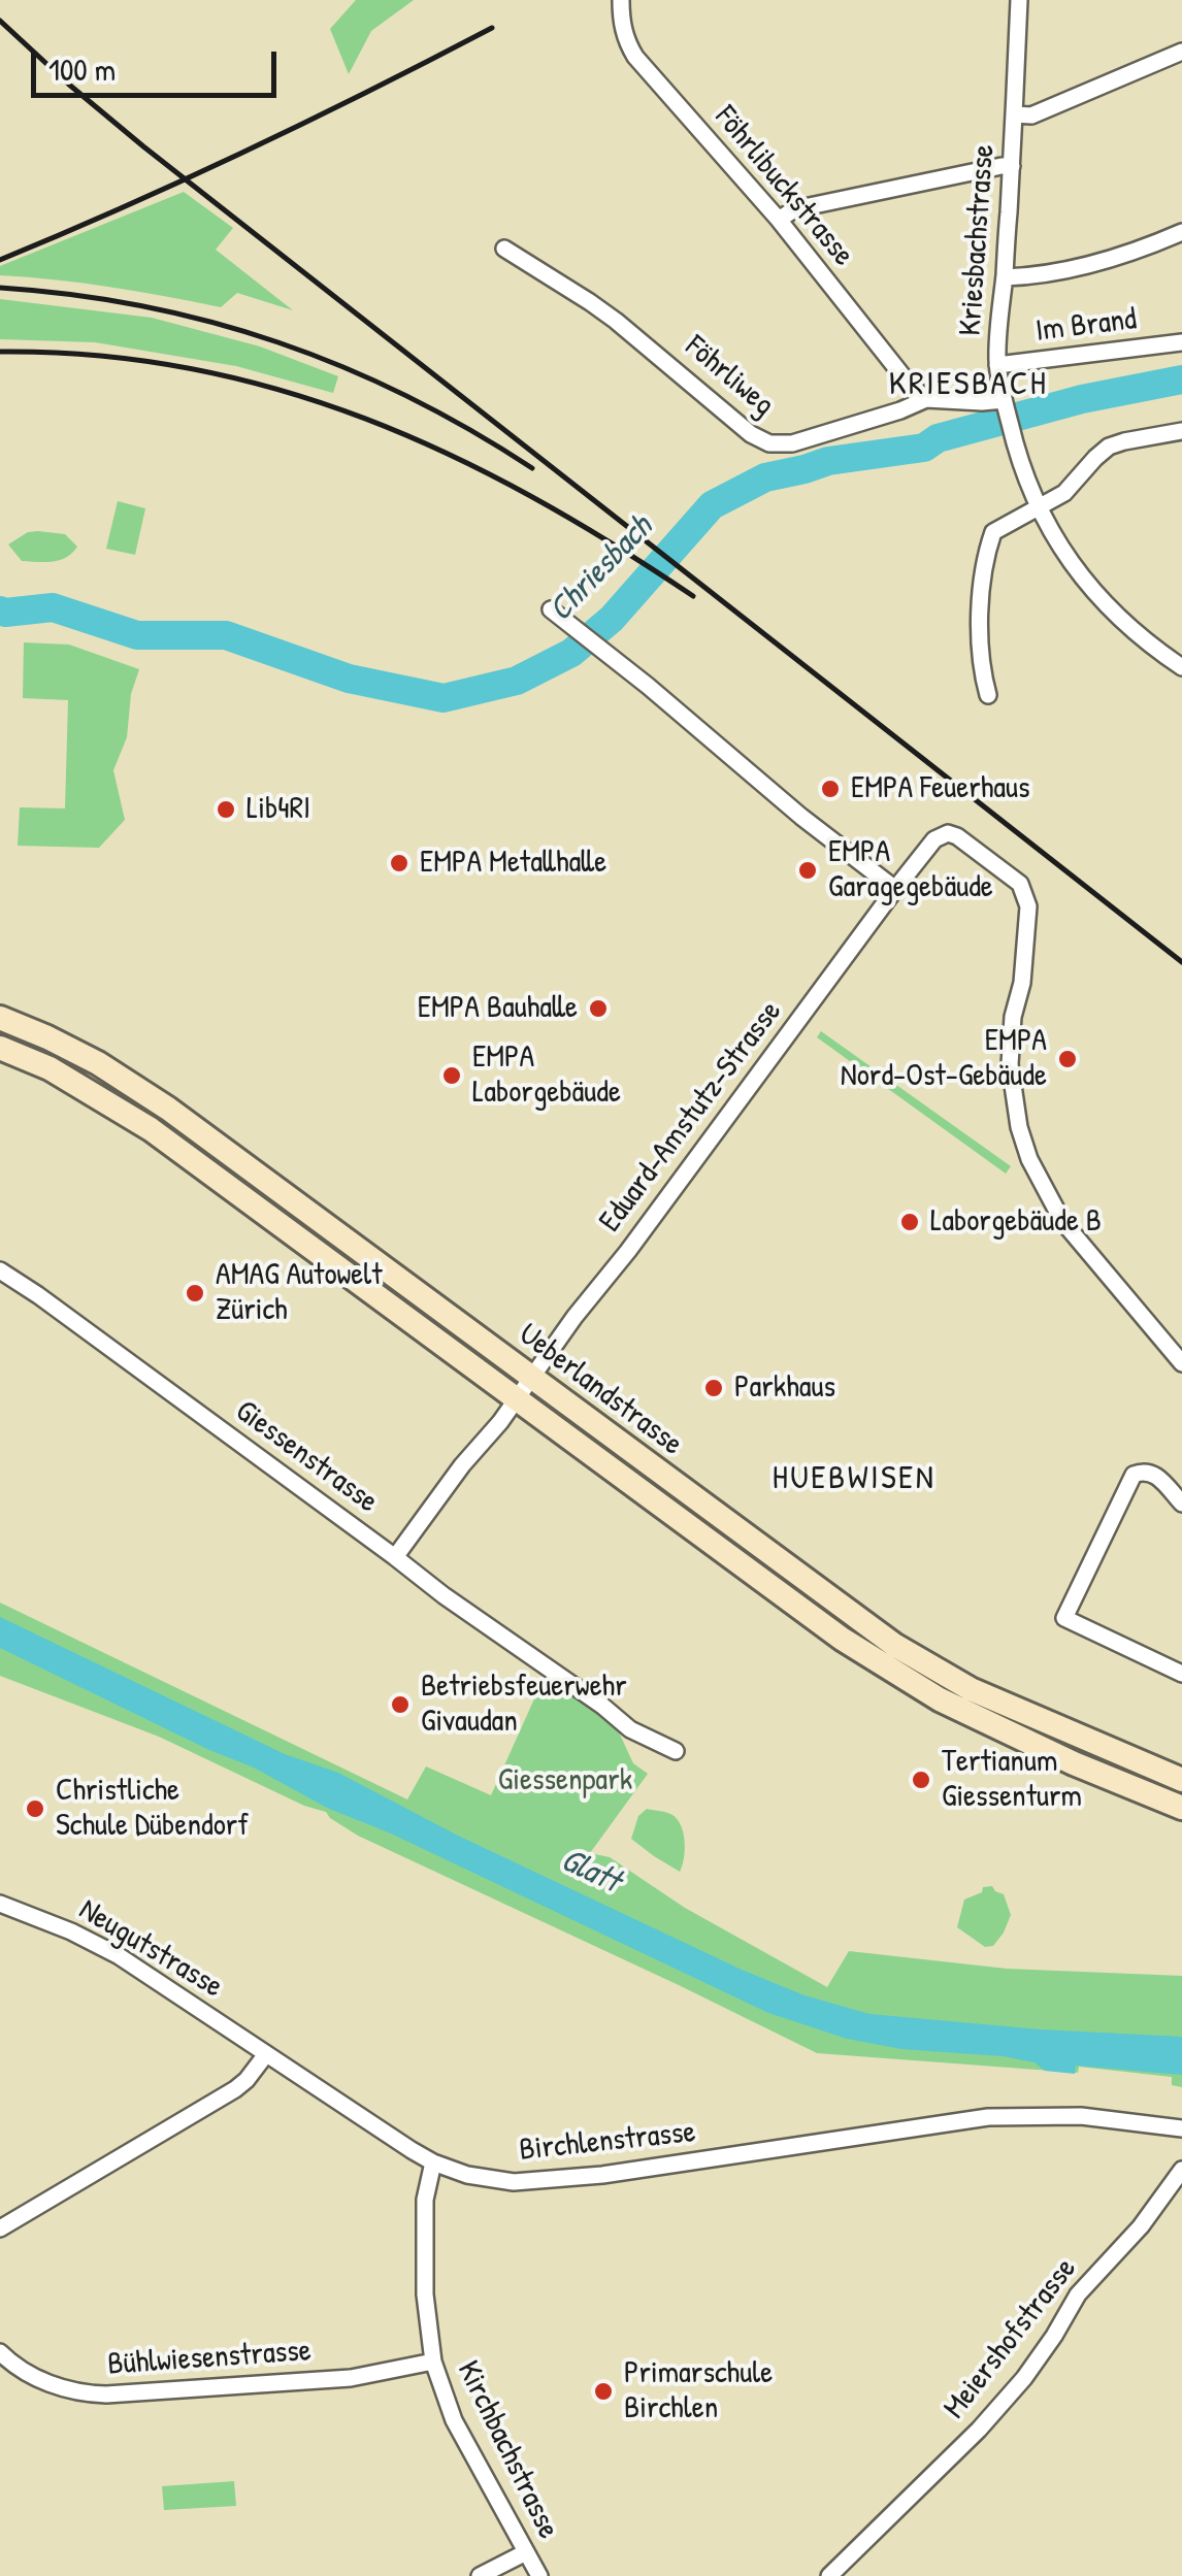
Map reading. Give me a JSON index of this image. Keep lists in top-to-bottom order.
{
  "streets": {
    "main road": ["Ueberlandstrasse"],
    "street": [
      "Föhrlibuckstrasse",
      "Kriesbachstrasse",
      "Im Brand",
      "Föhrliweg",
      "Eduard-Amstutz-Strasse",
      "Giessenstrasse",
      "Neugutstrasse",
      "Birchlenstrasse",
      "Meiershofstrasse",
      "Bühlwiesenstrasse",
      "Kirchbachstrasse"
    ]
  },
  "crossings": [
    ["Föhrlibuckstrasse", "Föhrliweg"],
    ["Kriesbachstrasse", "Im Brand"],
    ["Kriesbachstrasse", "Föhrliweg"],
    ["Eduard-Amstutz-Strasse", "Ueberlandstrasse"],
    ["Neugutstrasse", "Birchlenstrasse"],
    ["Birchlenstrasse", "Kirchbachstrasse"],
    ["Bühlwiesenstrasse", "Kirchbachstrasse"]
  ],
  "districts": ["KRIESBACH", "HUEBWISEN"],
  "water": ["Chriesbach", "Glatt"],
  "parks": ["Giessenpark"],
  "places": [
    "EMPA Feuerhaus",
    "Lib4RI",
    "EMPA Metallhalle",
    "EMPA Garagegebäude",
    "EMPA Bauhalle",
    "EMPA Nord-Ost-Gebäude",
    "EMPA Laborgebäude",
    "Laborgebäude B",
    "AMAG Autowelt Zürich",
    "Parkhaus",
    "Betriebsfeuerwehr Givaudan",
    "Tertianum Giessenturm",
    "Christliche Schule Dübendorf",
    "Primarschule Birchlen"
  ],
  "scale_bar": "100 m"
}
